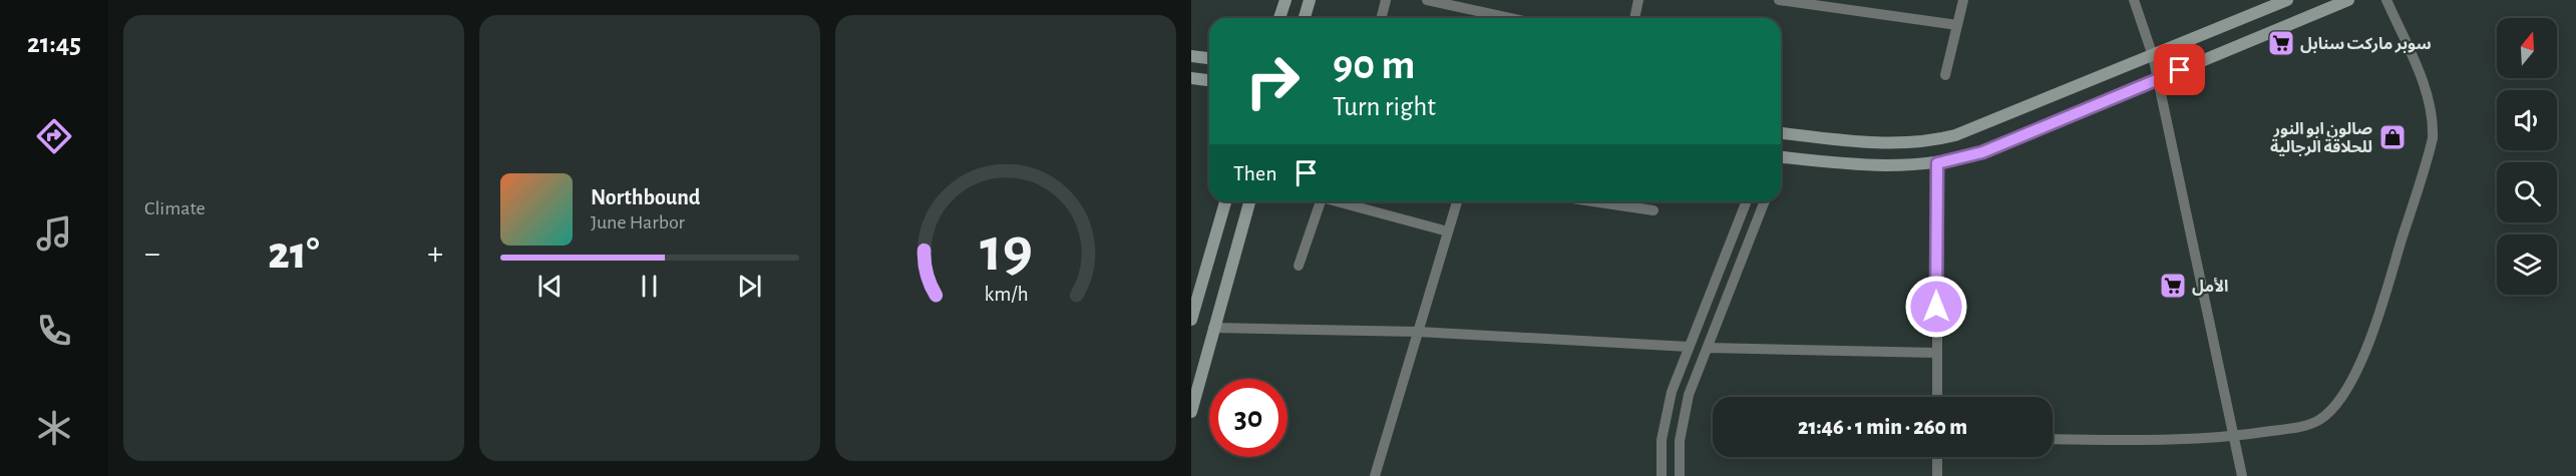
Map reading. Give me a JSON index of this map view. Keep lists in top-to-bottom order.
{
  "places": {
    "supermarket": ["سوبر ماركت سنابل", "الأمل"],
    "shop": ["صالون ابو النور للحلاقة الرجالية"]
  },
  "north": "top",
  "page": {
    "tabs": "21:45",
    "tile": "Climate",
    "turn": ["90 m", "Turn right"],
    "then": "Then",
    "song": ["Northbound", "June Harbor"],
    "heat": ["−", "21°", "+"],
    "limit": "30",
    "trip": "21:46 · 1 min · 260 m",
    "gauge": ["19", "km/h"]
  }
}
